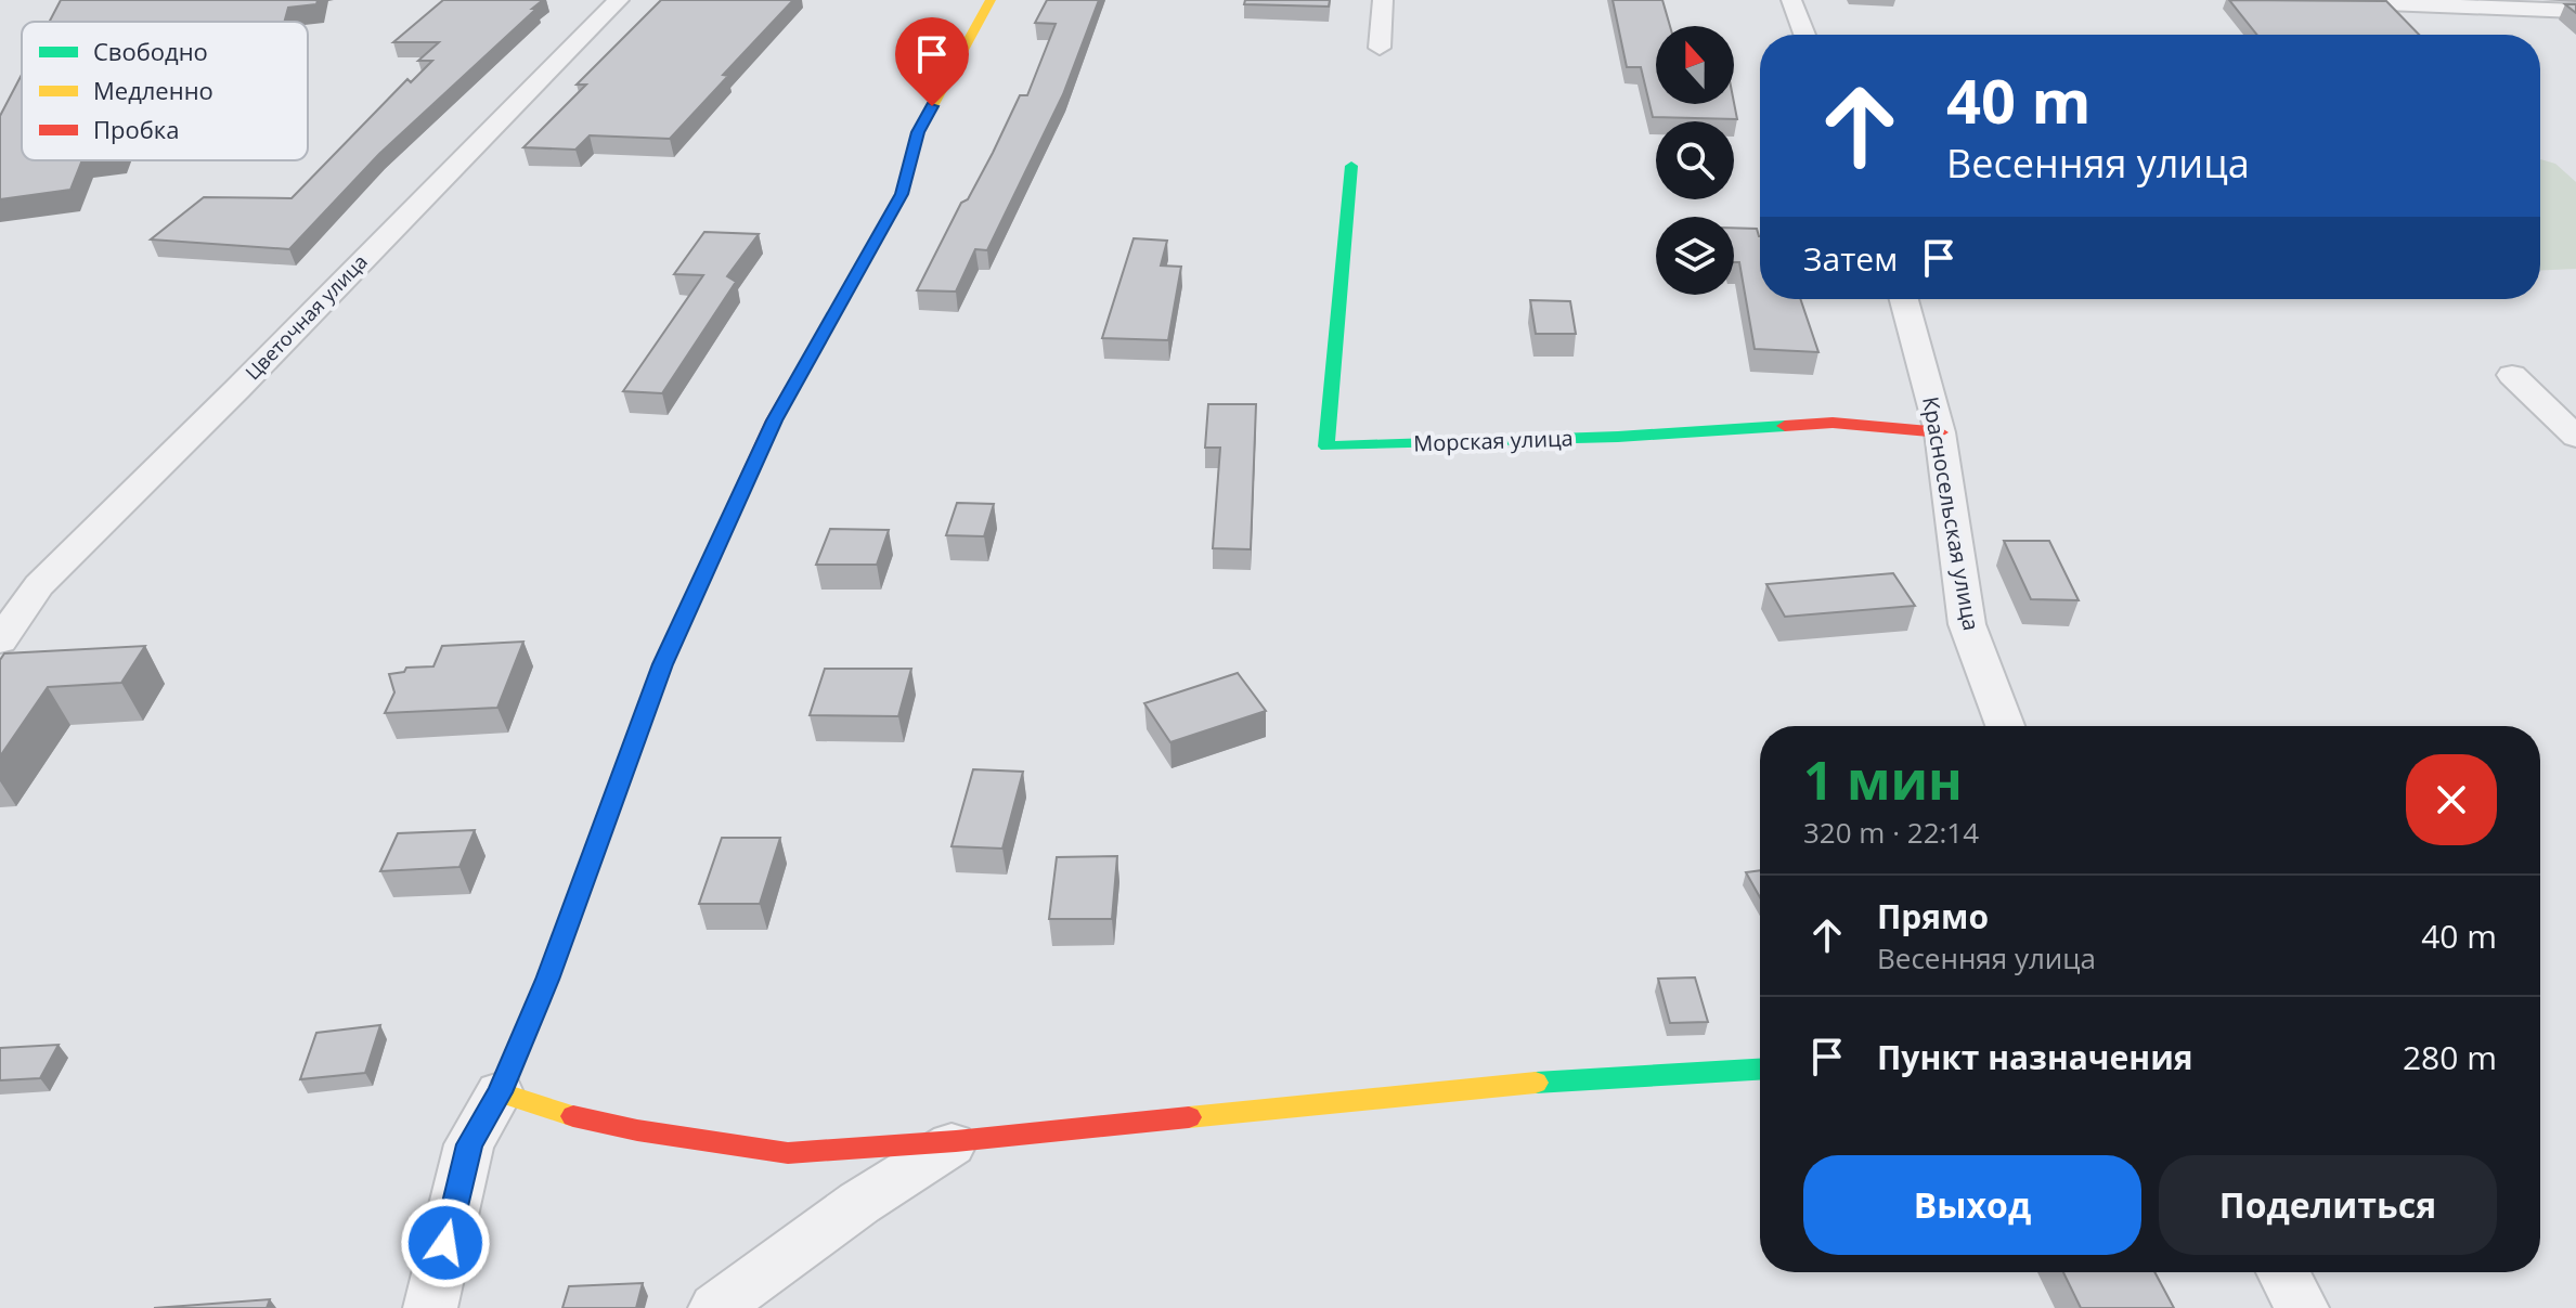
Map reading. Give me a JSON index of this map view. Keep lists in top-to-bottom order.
{
  "streets": {
    "street": ["Цветочная улица", "Морская улица", "Красносельская улица"]
  },
  "crossings": [
    ["Морская улица", "Красносельская улица"]
  ],
  "legend": ["Свободно", "Медленно", "Пробка"],
  "north": "top",
  "page": {
    "turn": ["40 m", "Весенняя улица"],
    "then": "Затем",
    "heading": ["1 мин", "320 m · 22:14"],
    "list": [
      {
        "name": "Прямо",
        "note": "Весенняя улица",
        "value": "40 m"
      },
      {
        "name": "Пункт назначения",
        "value": "280 m"
      }
    ],
    "buttons": ["Выход", "Поделиться"]
  }
}
